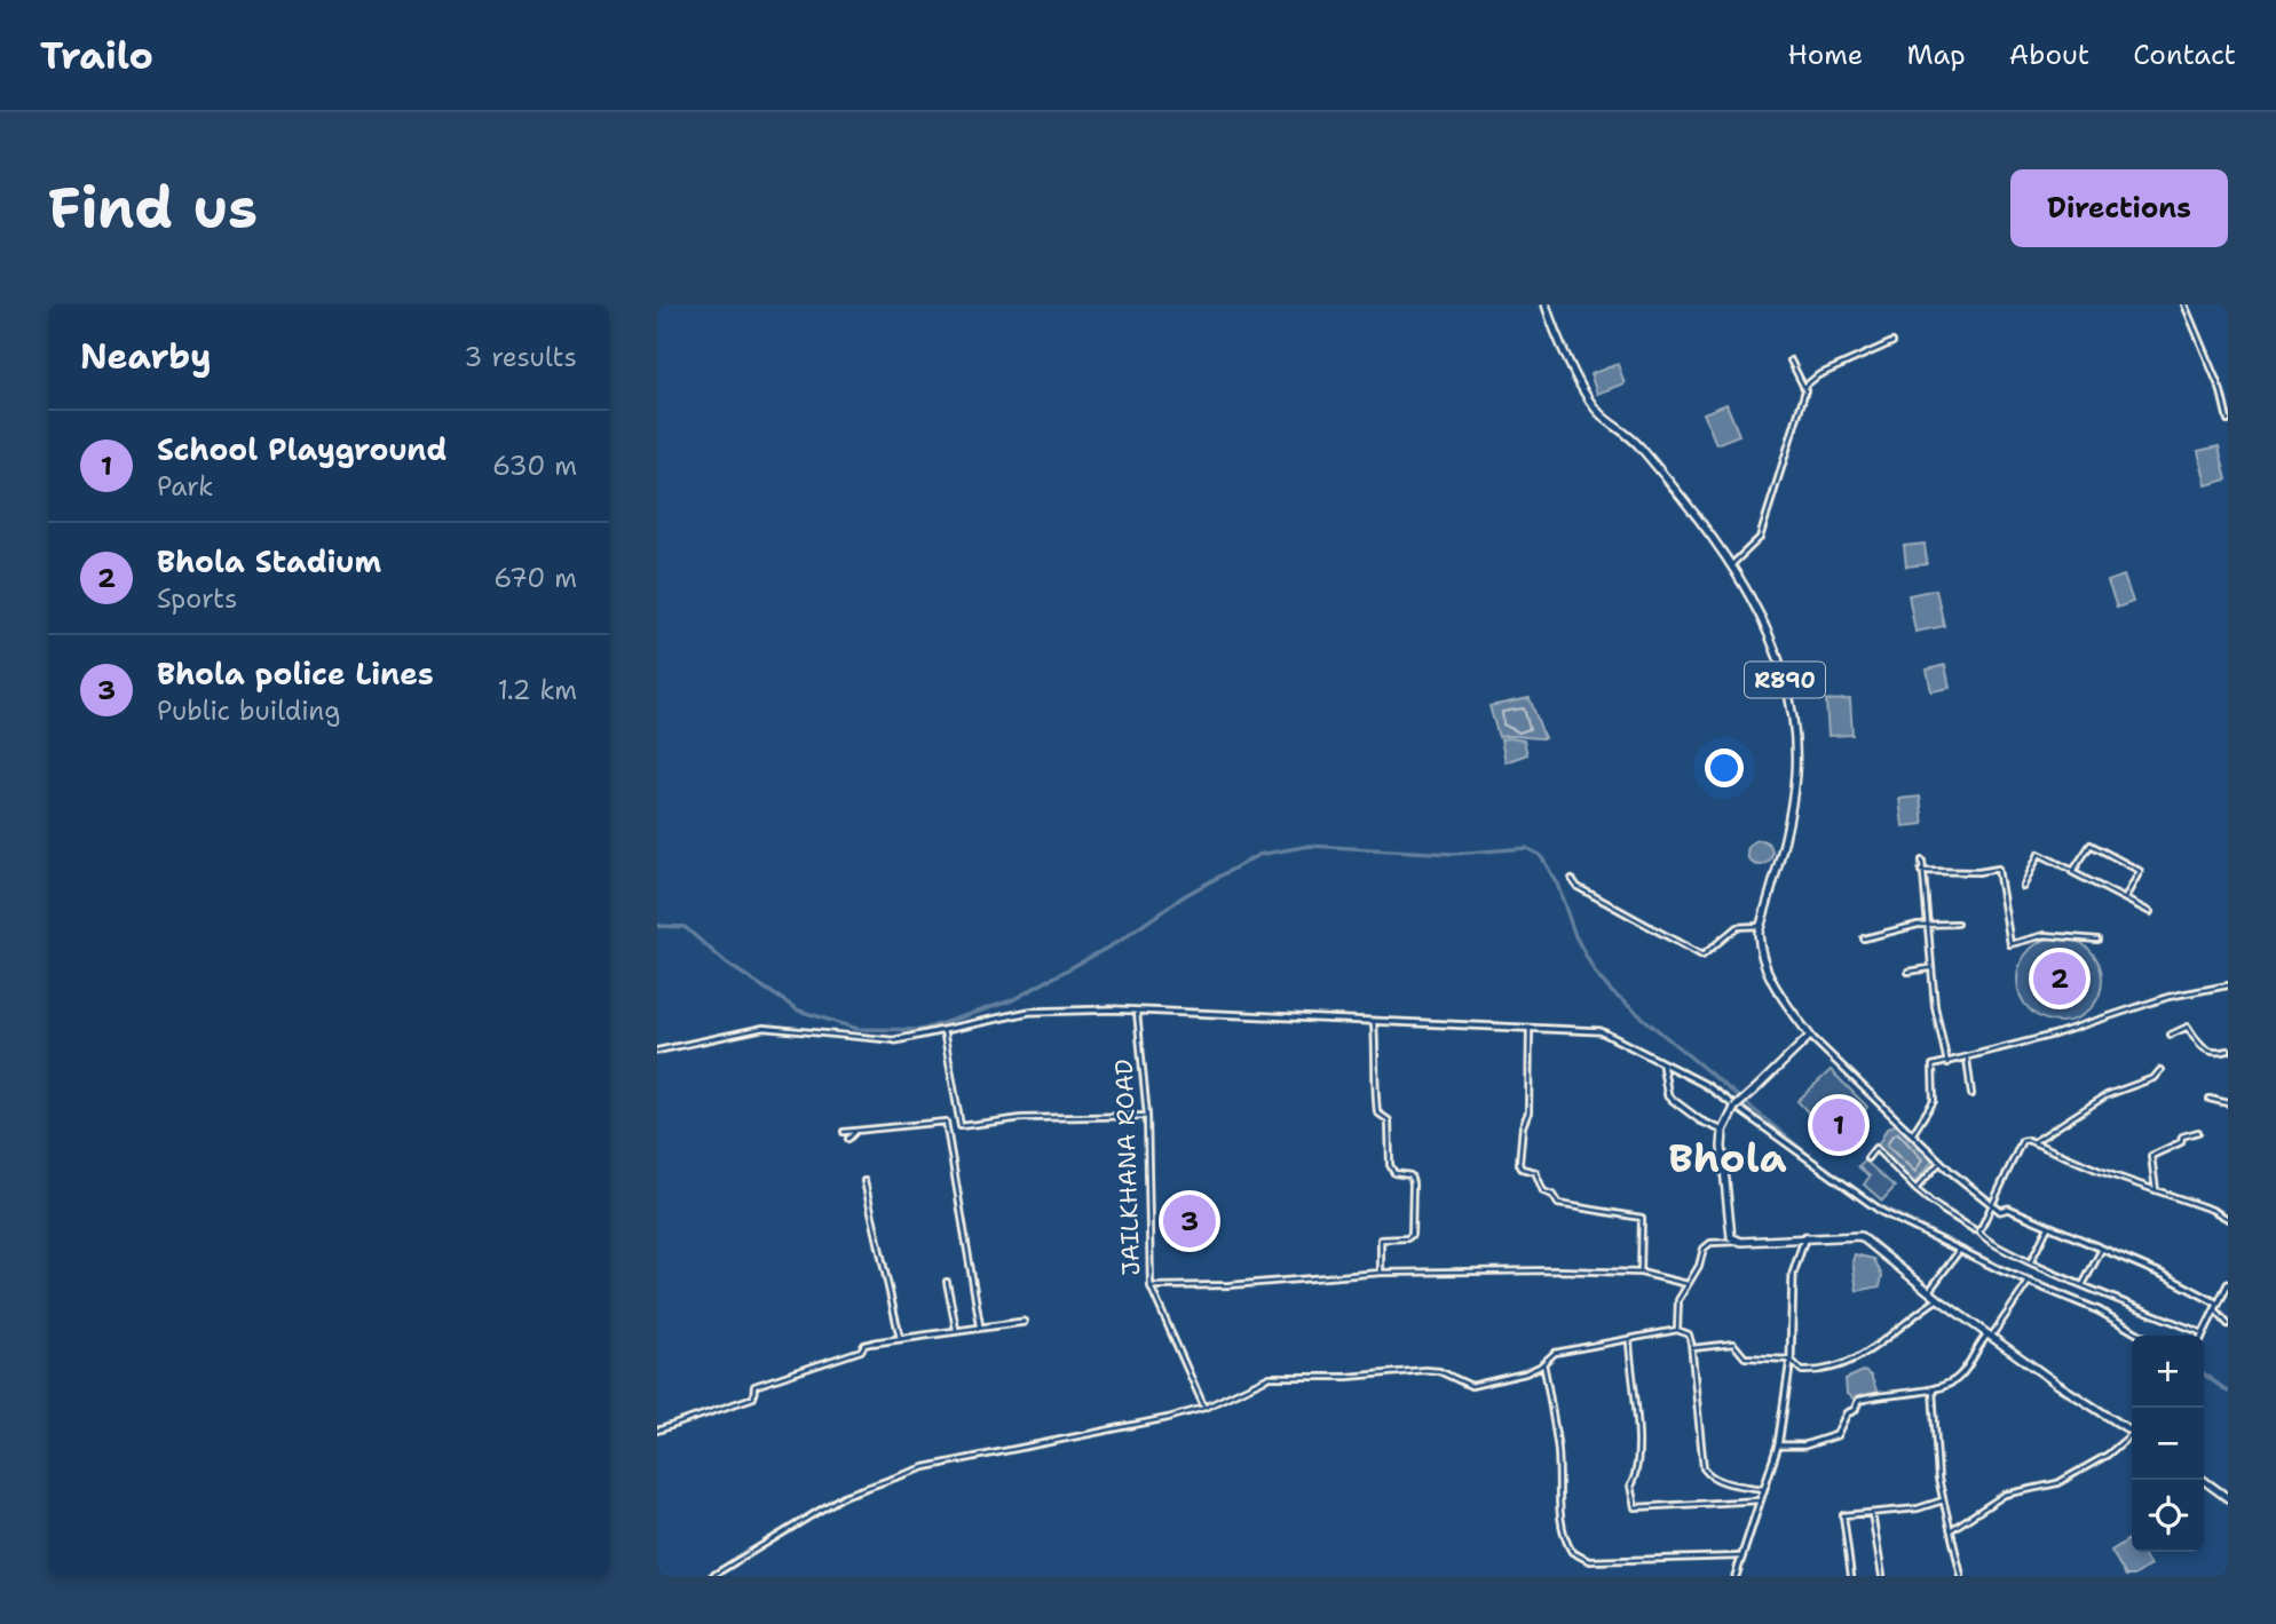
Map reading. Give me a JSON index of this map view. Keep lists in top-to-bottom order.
{
  "streets": {
    "main road": ["R890"],
    "street": ["JAILKHANA ROAD"]
  },
  "districts": ["Bhola"],
  "page": {
    "header": "Trailo",
    "nav": [
      "Home",
      "Map",
      "About",
      "Contact"
    ],
    "buttons": "Directions",
    "title": "Find us",
    "heading": ["Nearby", "3 results"],
    "list": [
      {
        "mark": "1",
        "name": "School Playground",
        "note": "Park",
        "value": "630 m"
      },
      {
        "mark": "2",
        "name": "Bhola Stadium",
        "note": "Sports",
        "value": "670 m"
      },
      {
        "mark": "3",
        "name": "Bhola police Lines",
        "note": "Public building",
        "value": "1.2 km"
      }
    ],
    "pins": ["2", "1", "3"],
    "map_buttons": ["+", "−"]
  }
}
